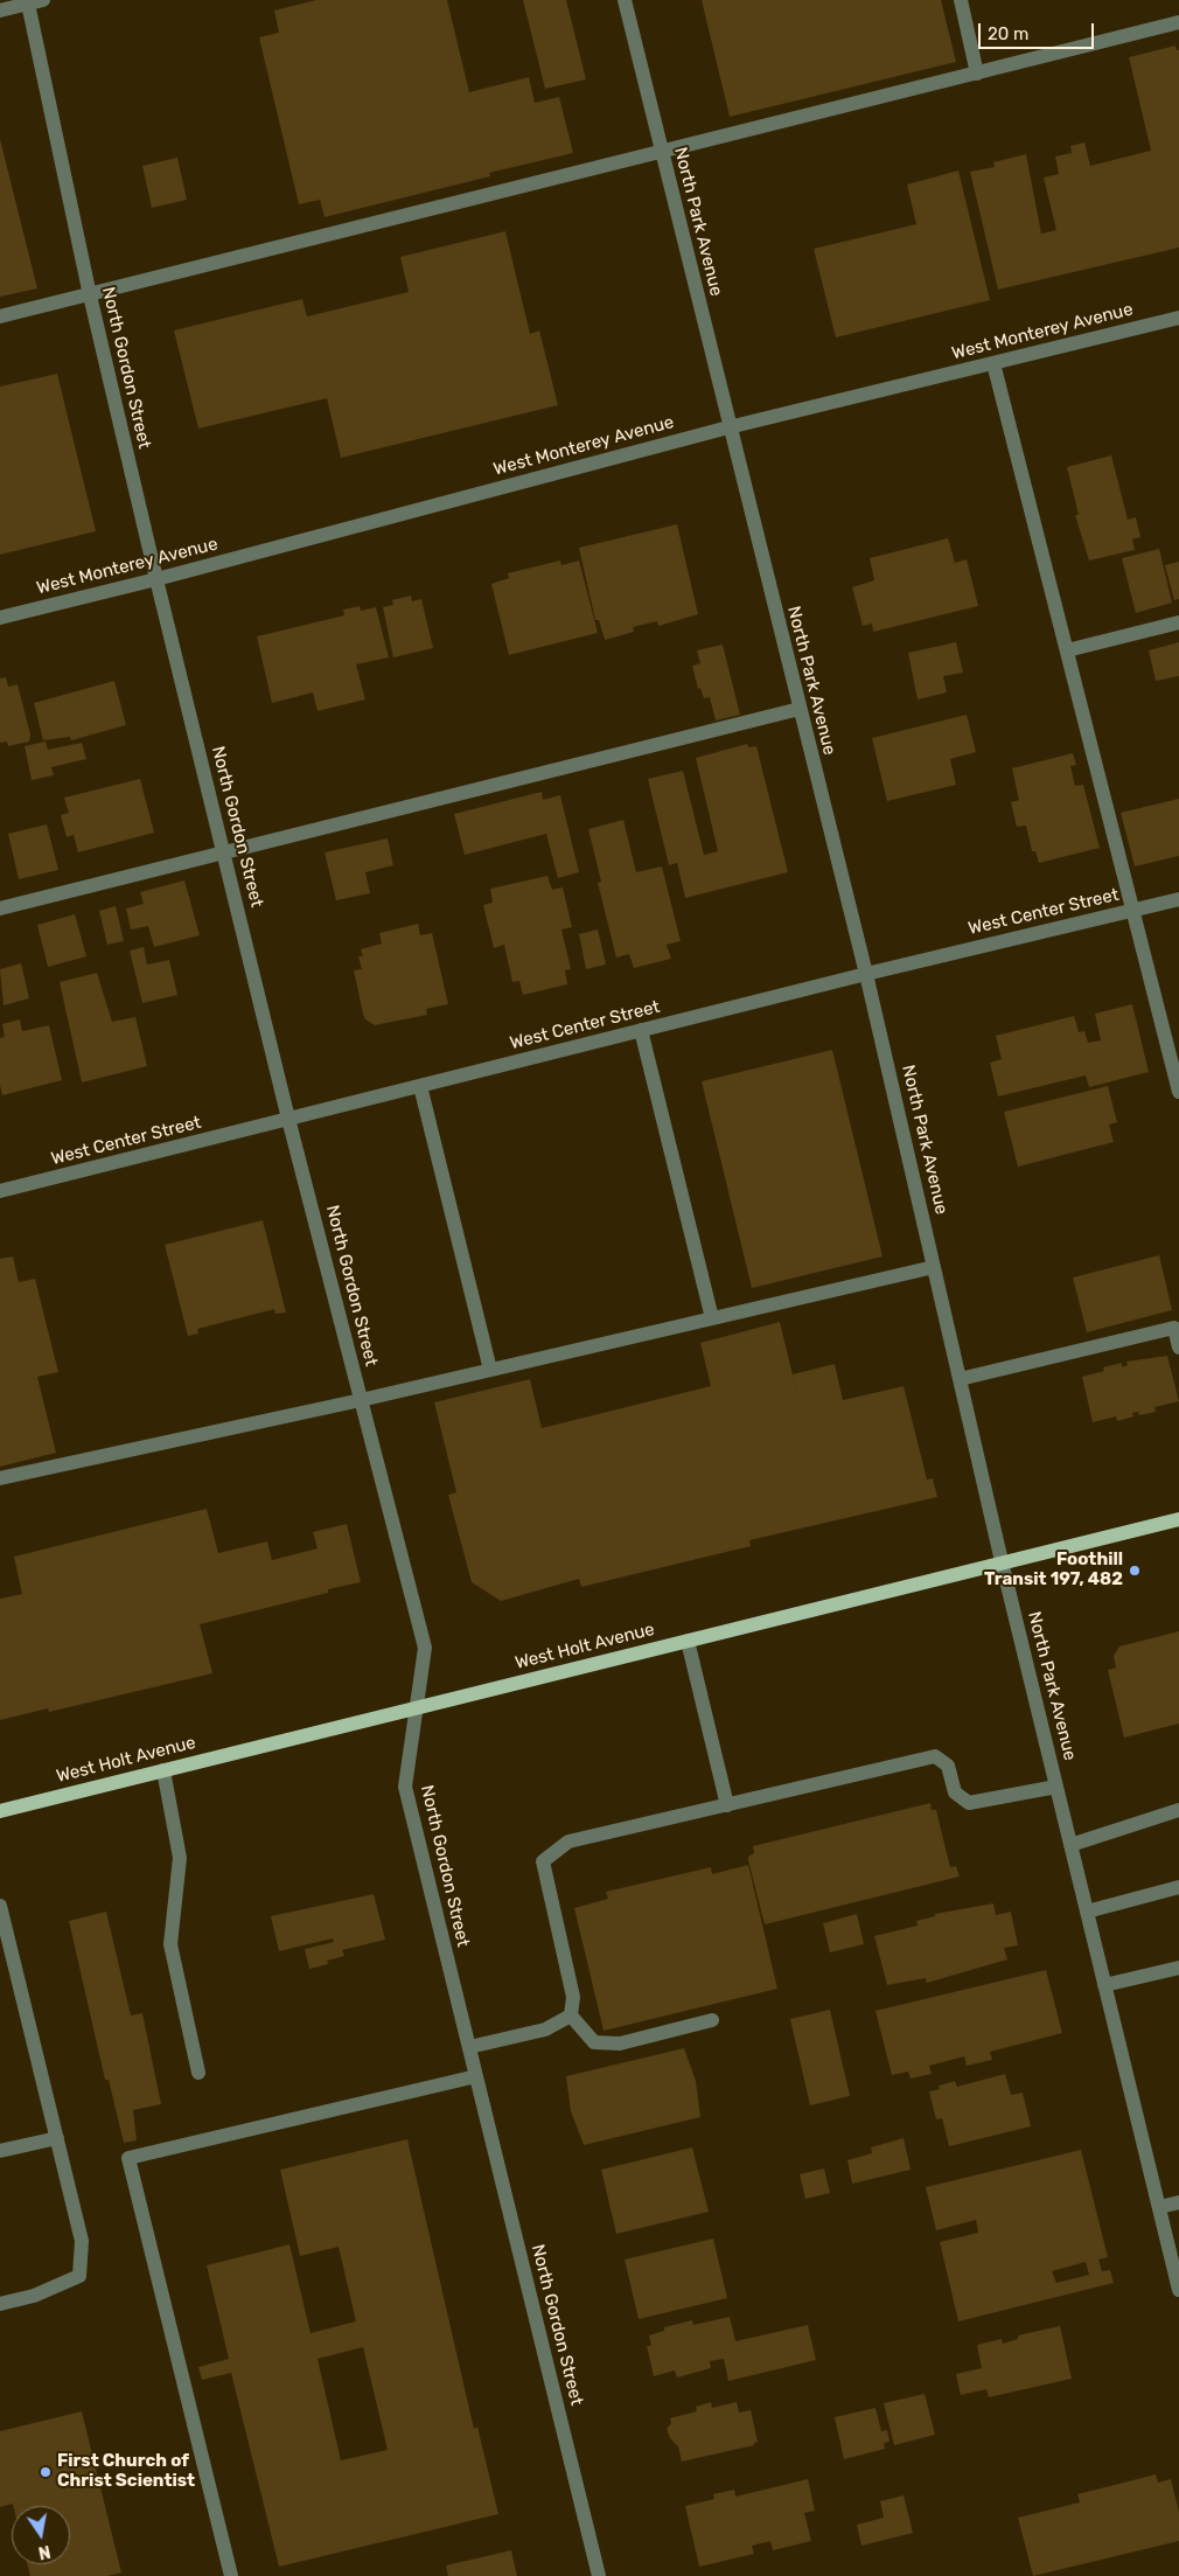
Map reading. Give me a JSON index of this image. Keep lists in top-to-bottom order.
{
  "streets": {
    "main road": ["West Holt Avenue"],
    "street": [
      "North Park Avenue",
      "West Monterey Avenue",
      "North Gordon Street",
      "West Center Street"
    ]
  },
  "crossings": [
    ["North Park Avenue", "West Monterey Avenue"],
    ["North Park Avenue", "West Center Street"],
    ["North Park Avenue", "West Holt Avenue"],
    ["West Monterey Avenue", "North Gordon Street"],
    ["North Gordon Street", "West Center Street"],
    ["North Gordon Street", "West Holt Avenue"]
  ],
  "places": ["Foothill Transit 197, 482", "First Church of Christ Scientist"],
  "scale_bar": "20 m",
  "north": "bottom"
}
